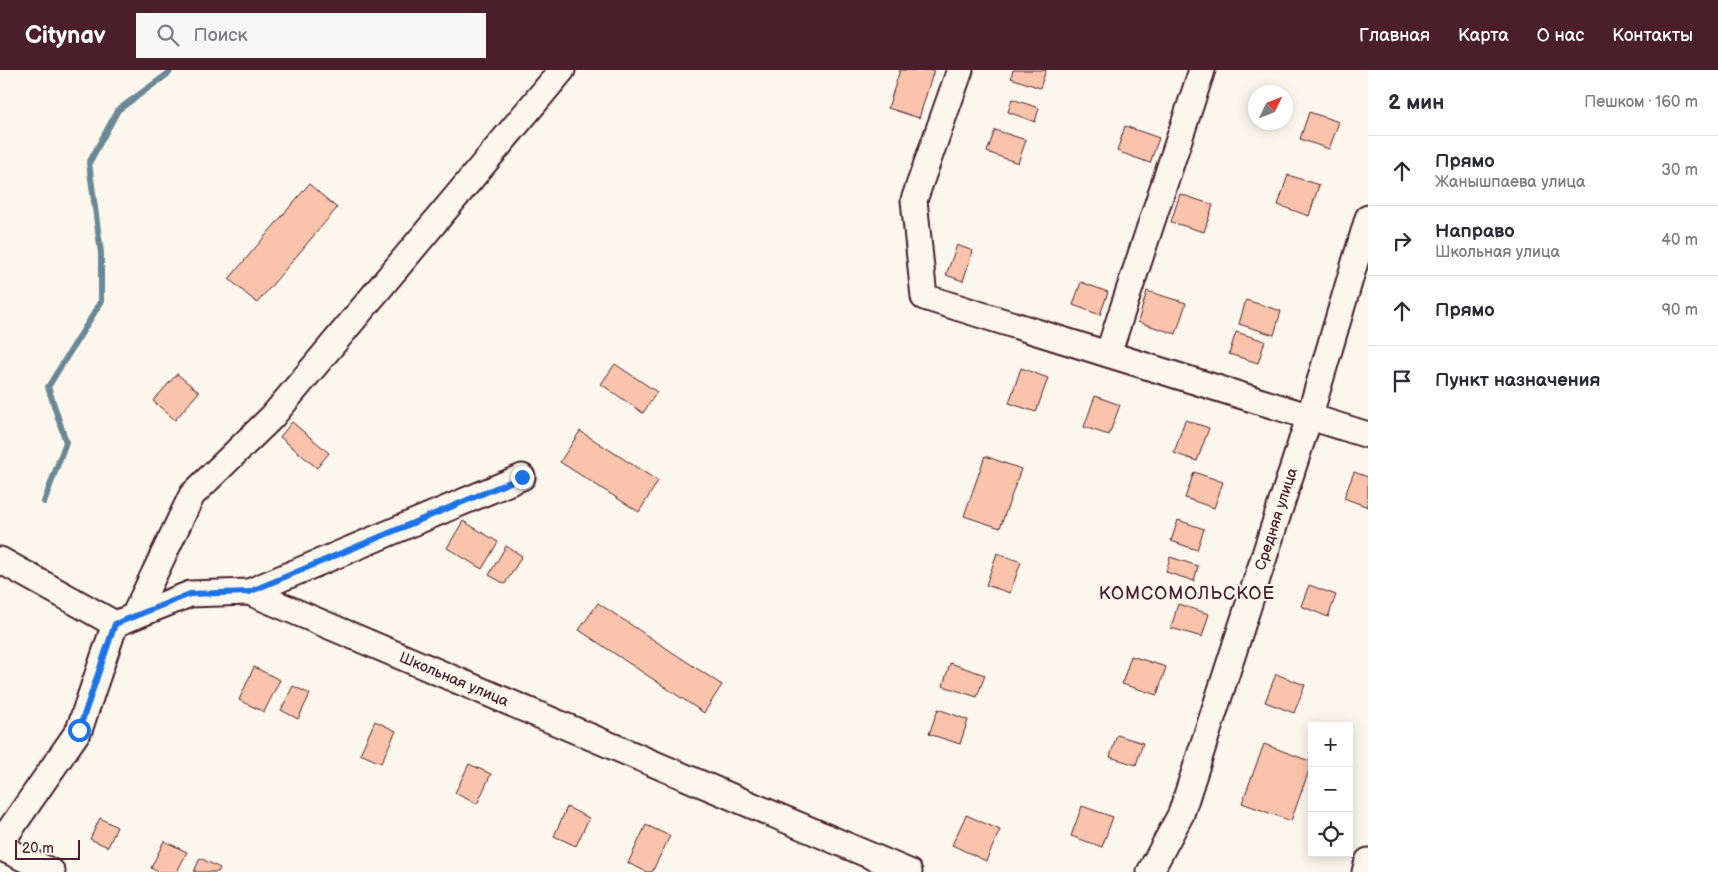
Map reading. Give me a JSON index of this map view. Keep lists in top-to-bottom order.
{
  "streets": {
    "street": ["Средняя улица", "Школьная улица"]
  },
  "districts": ["КОМСОМОЛЬСКОЕ"],
  "scale_bar": "20 m",
  "north": "top right",
  "page": {
    "header": "Citynav",
    "search": "Поиск",
    "nav": [
      "Главная",
      "Карта",
      "О нас",
      "Контакты"
    ],
    "heading": ["2 мин", "Пешком · 160 m"],
    "list": [
      ["Прямо", "Жанышпаева улица", "30 m"],
      ["Направо", "Школьная улица", "40 m"],
      ["Прямо", "90 m"],
      "Пункт назначения"
    ],
    "map_buttons": ["+", "−"],
    "scale": "20 m"
  }
}
